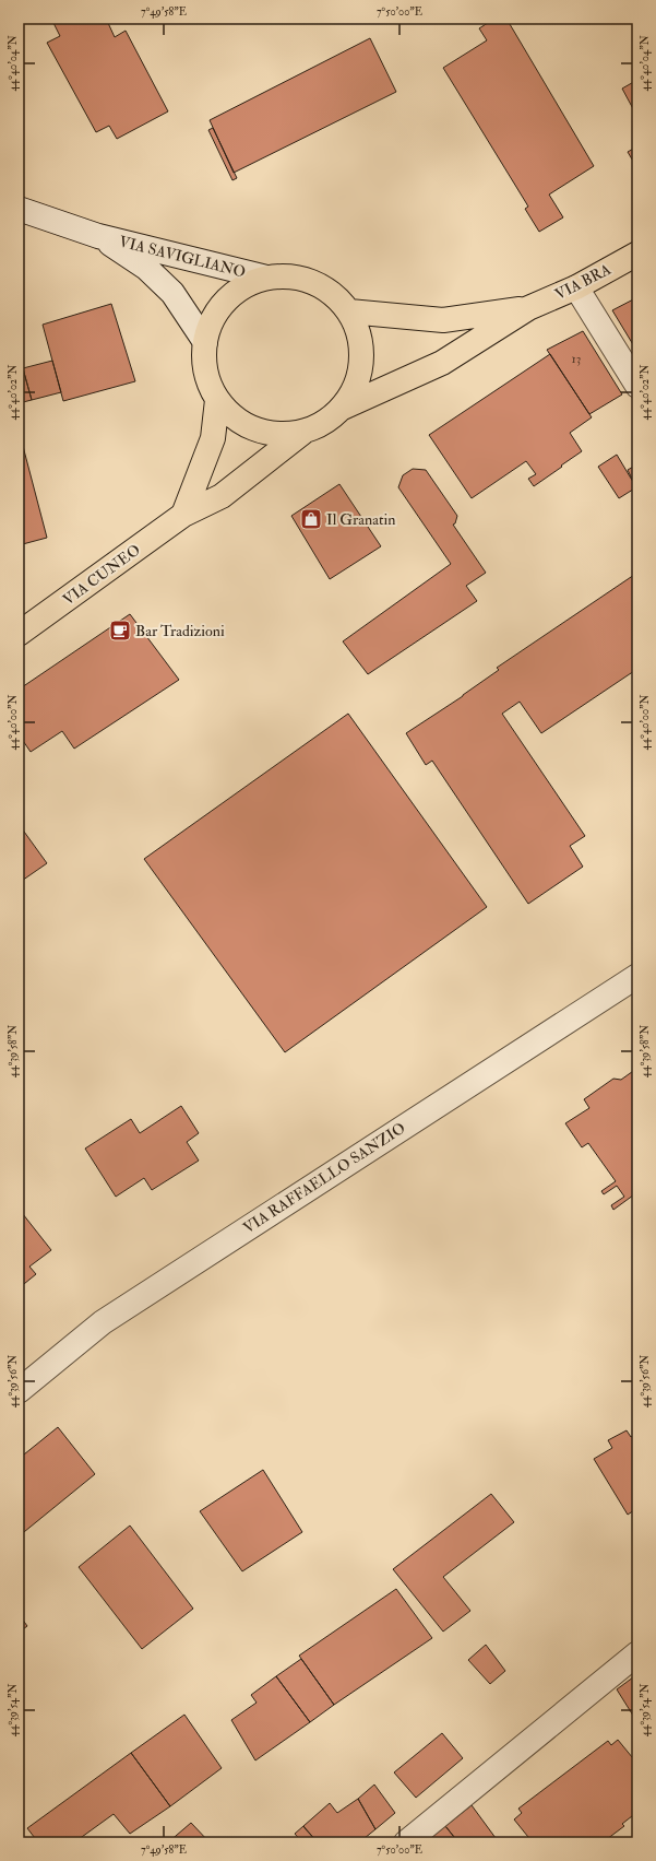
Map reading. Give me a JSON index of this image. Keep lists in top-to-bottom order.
{
  "streets": {
    "main road": ["VIA BRA", "VIA CUNEO"],
    "street": ["VIA SAVIGLIANO", "VIA RAFFAELLO SANZIO"]
  },
  "places": {
    "shop": ["Il Granatin"],
    "cafe": ["Bar Tradizioni"]
  },
  "house_numbers": ["13"],
  "coordinates": [
    "7°49'58\"E",
    "7°50'00\"E",
    "44°40'04\"N",
    "44°40'02\"N",
    "44°40'00\"N",
    "44°39'58\"N",
    "44°39'56\"N",
    "44°39'54\"N"
  ]
}
